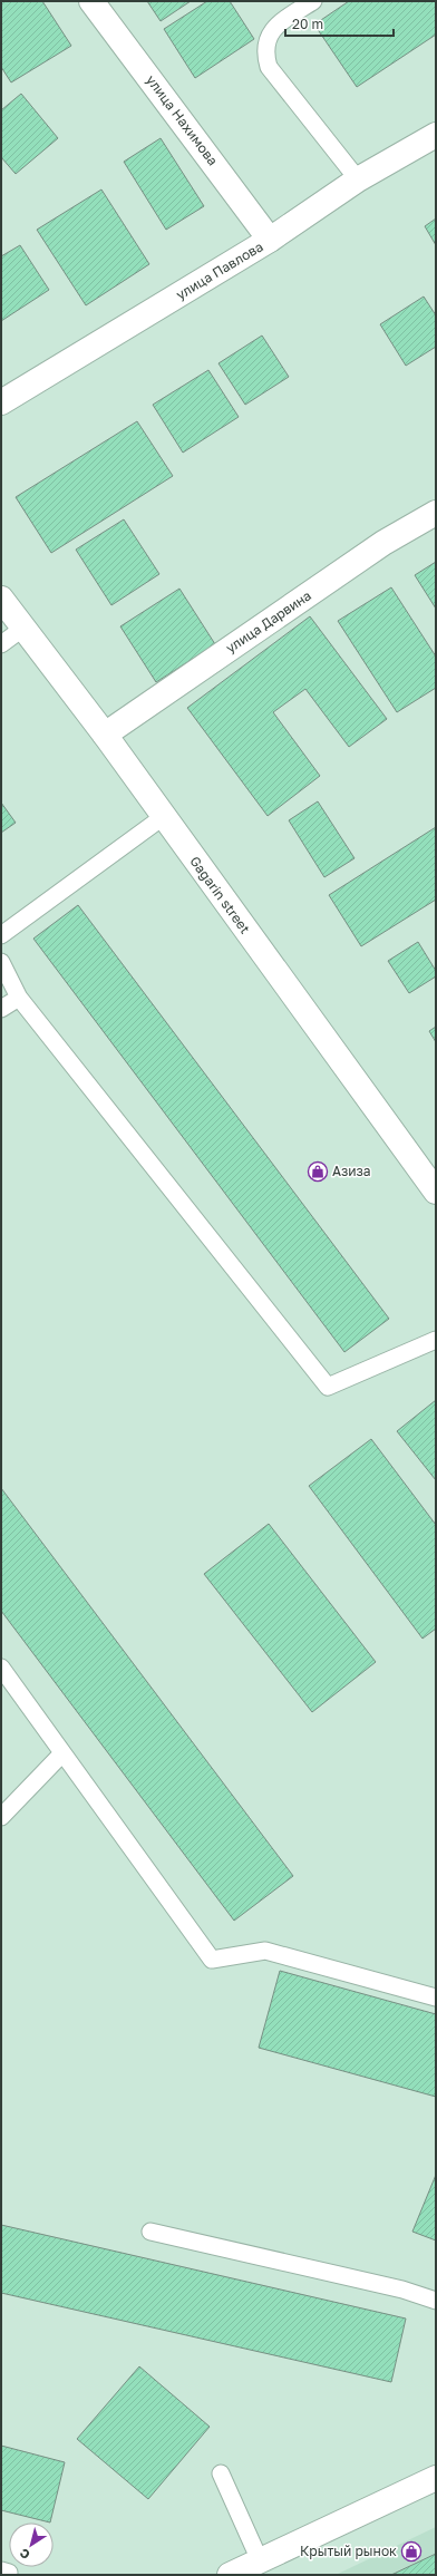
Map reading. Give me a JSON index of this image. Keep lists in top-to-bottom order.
{
  "streets": {
    "street": [
      "улица Нахимова",
      "улица Павлова",
      "улица Дарвина",
      "Gagarin street"
    ]
  },
  "crossings": [
    ["улица Нахимова", "улица Павлова"],
    ["улица Дарвина", "Gagarin street"]
  ],
  "places": {
    "shop": ["Азиза", "Крытый рынок"]
  },
  "scale_bar": "20 m",
  "north": "bottom left"
}
